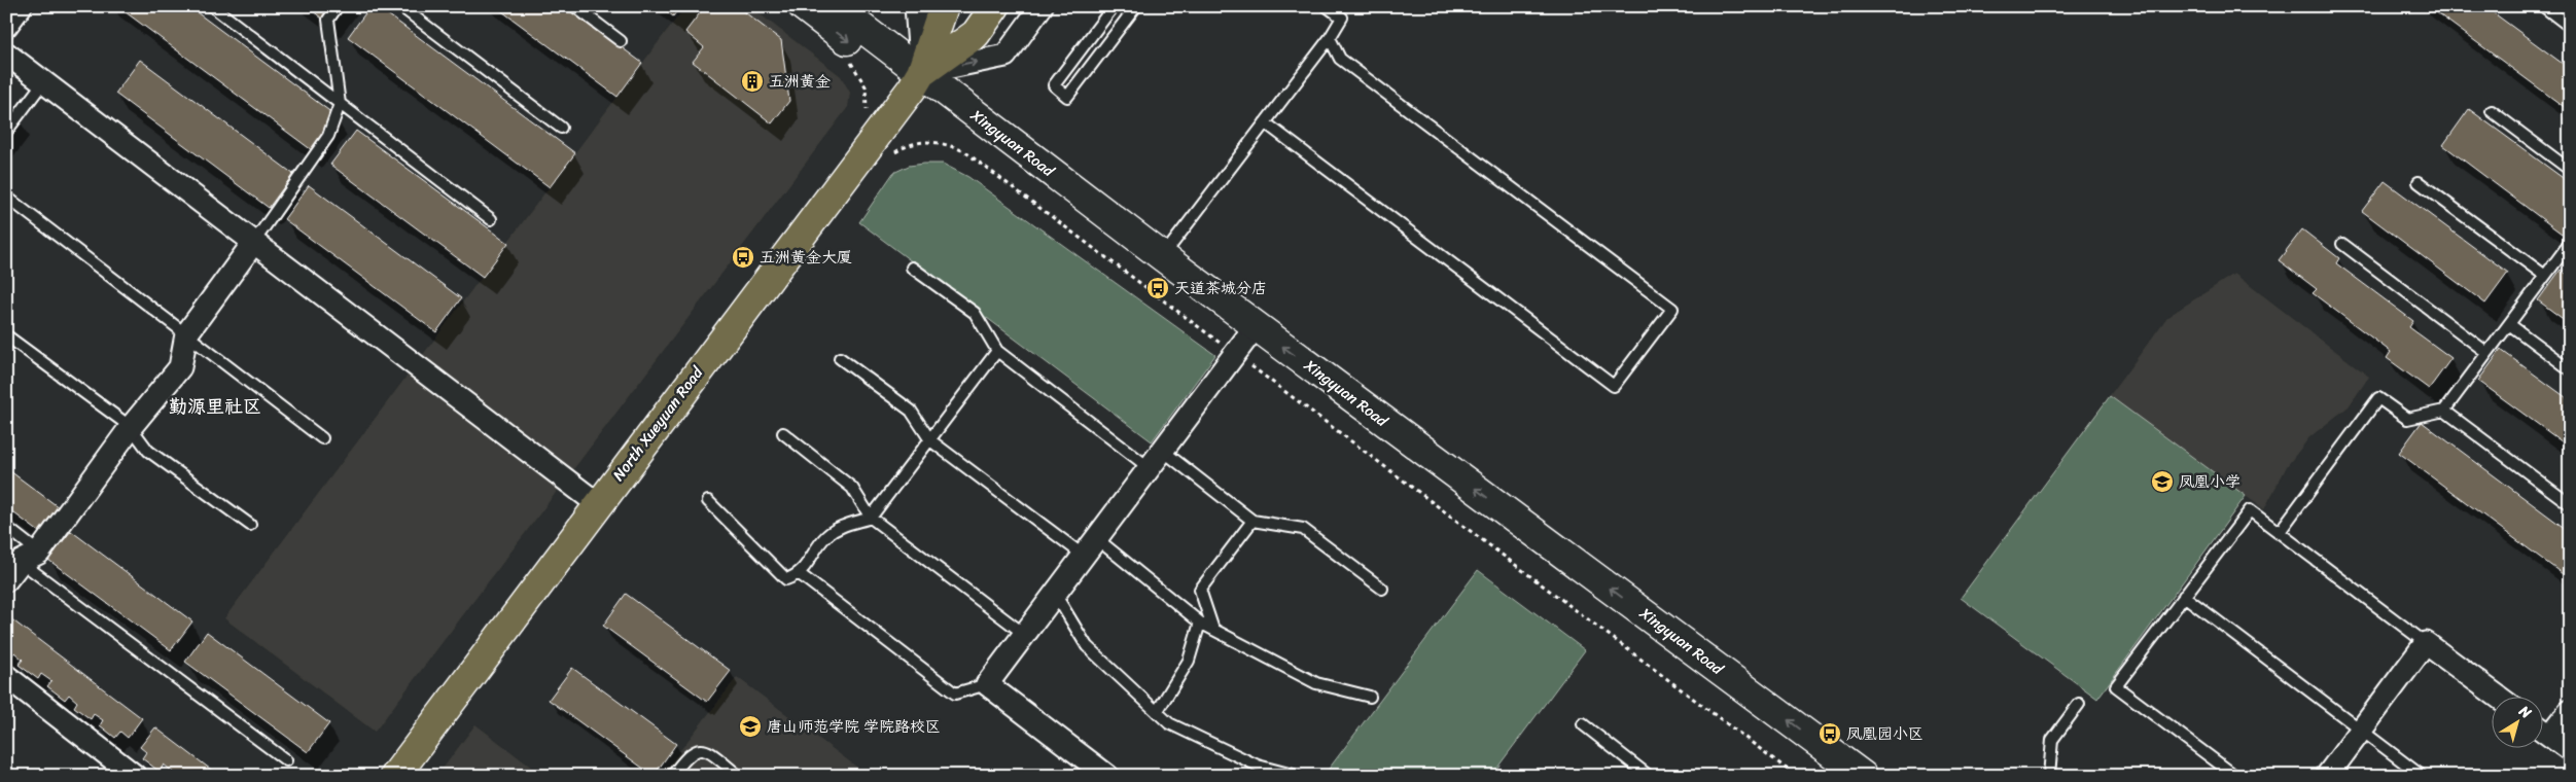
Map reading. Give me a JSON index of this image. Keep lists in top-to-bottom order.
{
  "streets": {
    "main road": ["Xingyuan Road", "North Xueyuan Road"]
  },
  "crossings": [
    ["Xingyuan Road", "North Xueyuan Road"]
  ],
  "districts": ["勤源里社区"],
  "places": {
    "building": ["五洲黄金"],
    "bus stop": ["五洲黄金大厦", "天道茶城分店", "凤凰园小区"],
    "school or university": ["凤凰小学", "唐山师范学院 学院路校区"]
  },
  "north": "top right"
}
